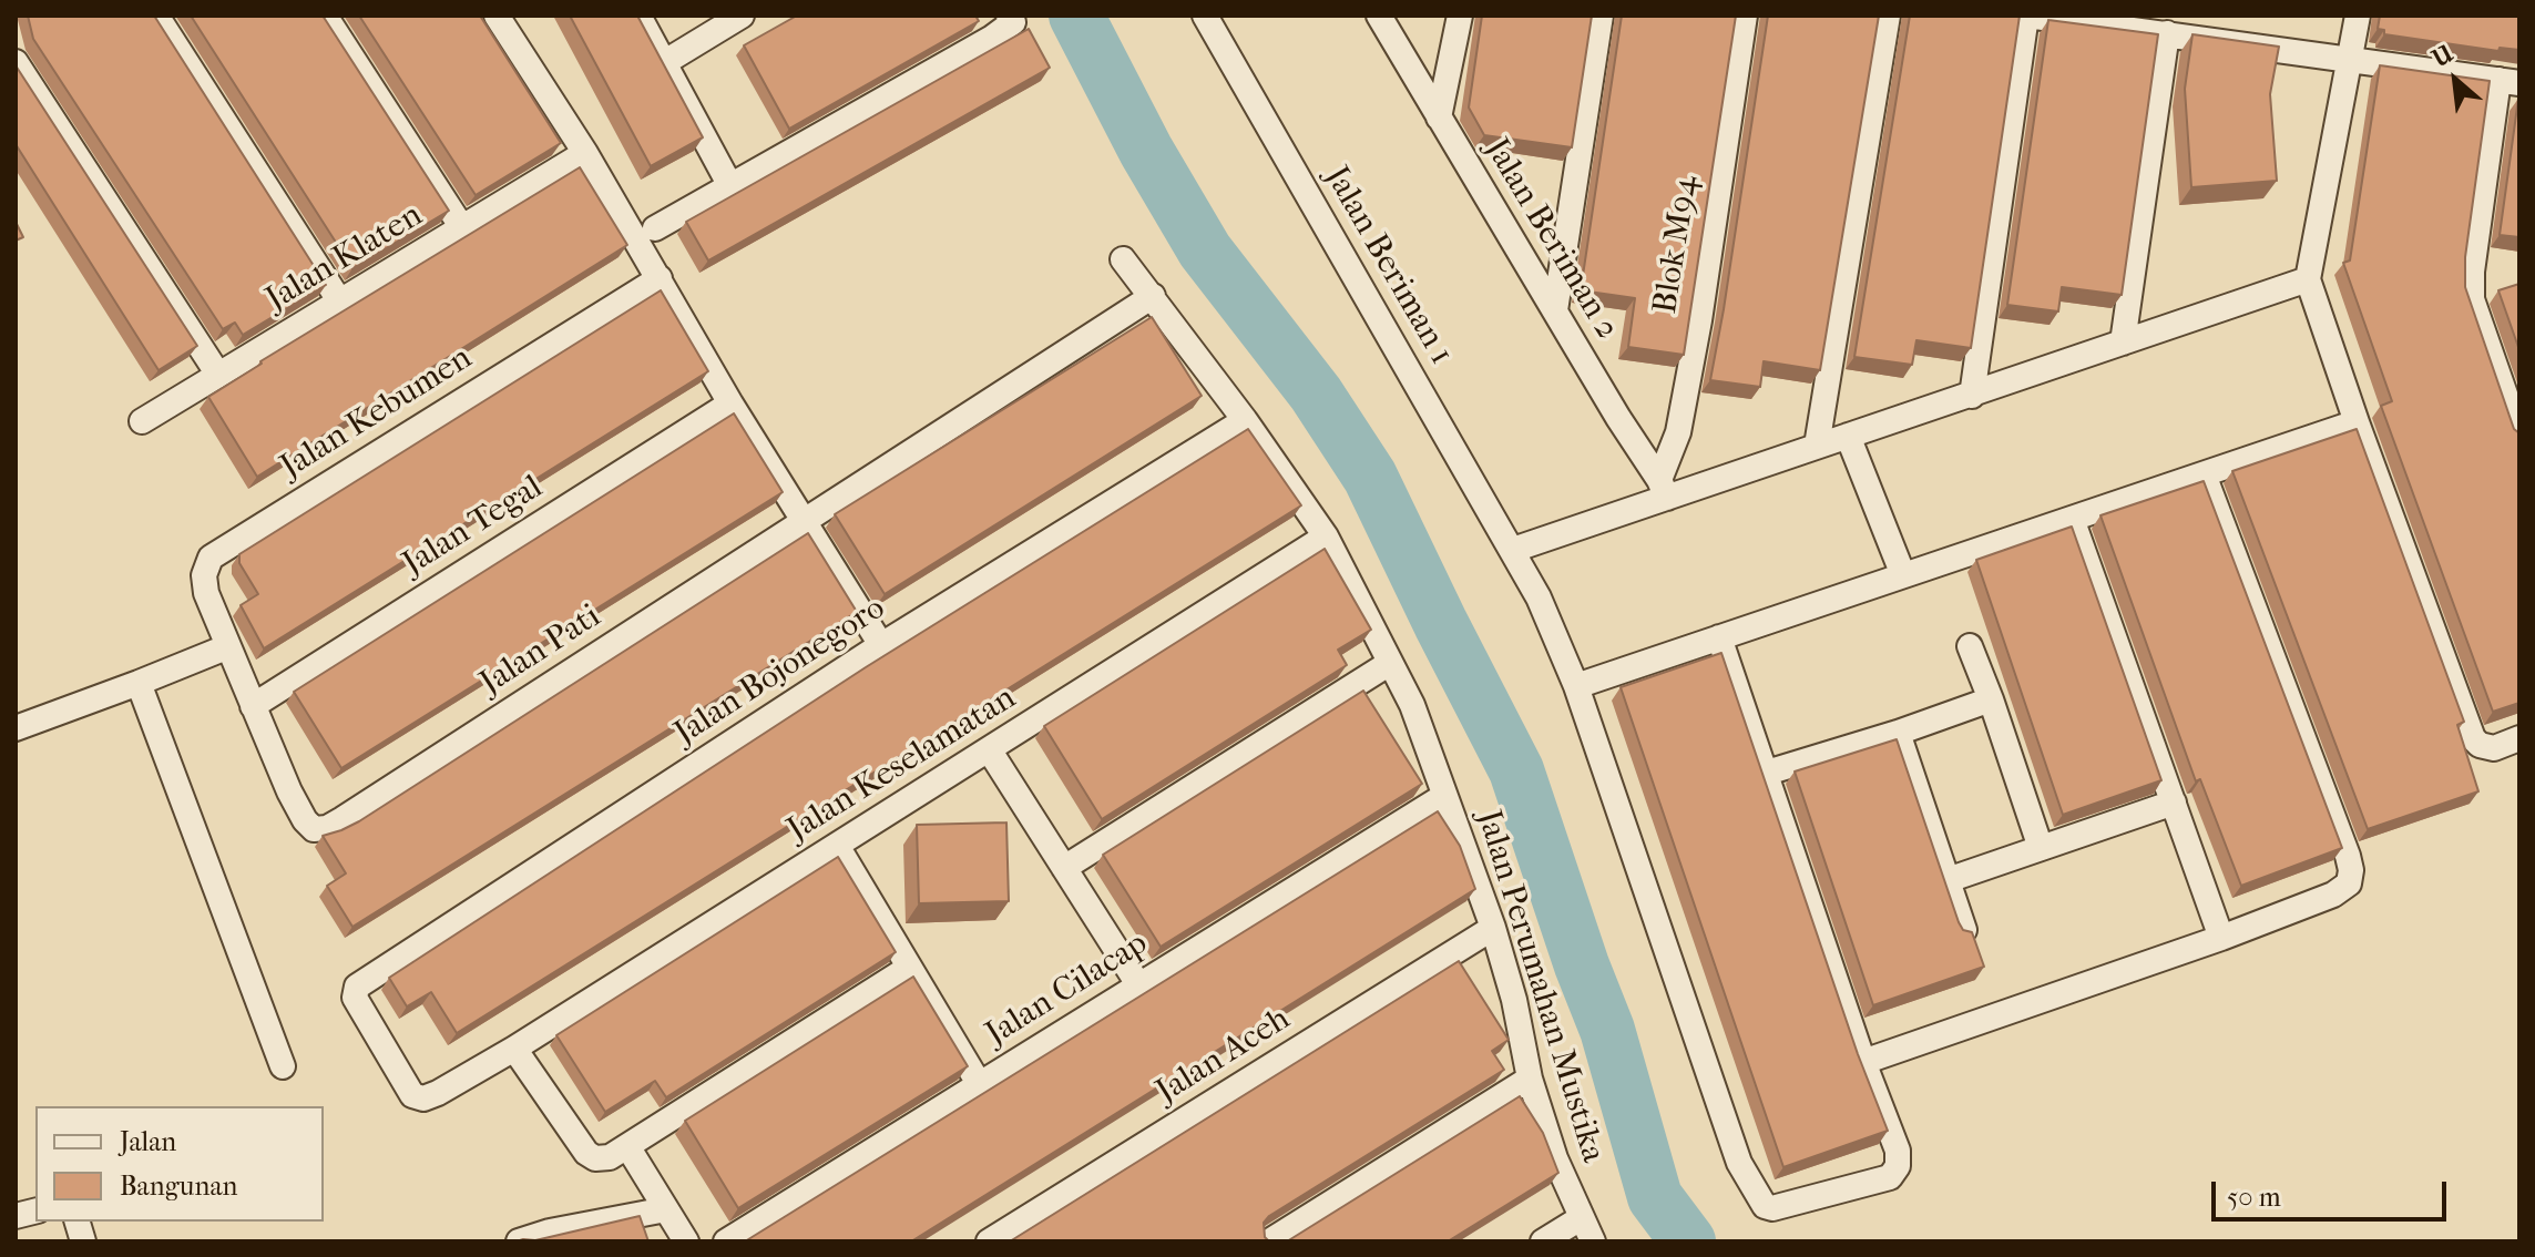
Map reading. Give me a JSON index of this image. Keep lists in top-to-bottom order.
{
  "streets": {
    "street": [
      "Jalan Beriman 2",
      "Blok M94",
      "Jalan Klaten",
      "Jalan Beriman 1",
      "Jalan Kebumen",
      "Jalan Tegal",
      "Jalan Pati",
      "Jalan Bojonegoro",
      "Jalan Keselamatan",
      "Jalan Perumahan Mustika",
      "Jalan Cilacap",
      "Jalan Aceh"
    ]
  },
  "crossings": [
    ["Jalan Beriman 2", "Blok M94"],
    ["Jalan Tegal", "Jalan Pati"],
    ["Jalan Bojonegoro", "Jalan Keselamatan"],
    ["Jalan Bojonegoro", "Jalan Perumahan Mustika"],
    ["Jalan Keselamatan", "Jalan Perumahan Mustika"],
    ["Jalan Perumahan Mustika", "Jalan Cilacap"],
    ["Jalan Perumahan Mustika", "Jalan Aceh"]
  ],
  "legend": ["Jalan", "Bangunan"],
  "scale_bar": "50 m",
  "north": "top left"
}
